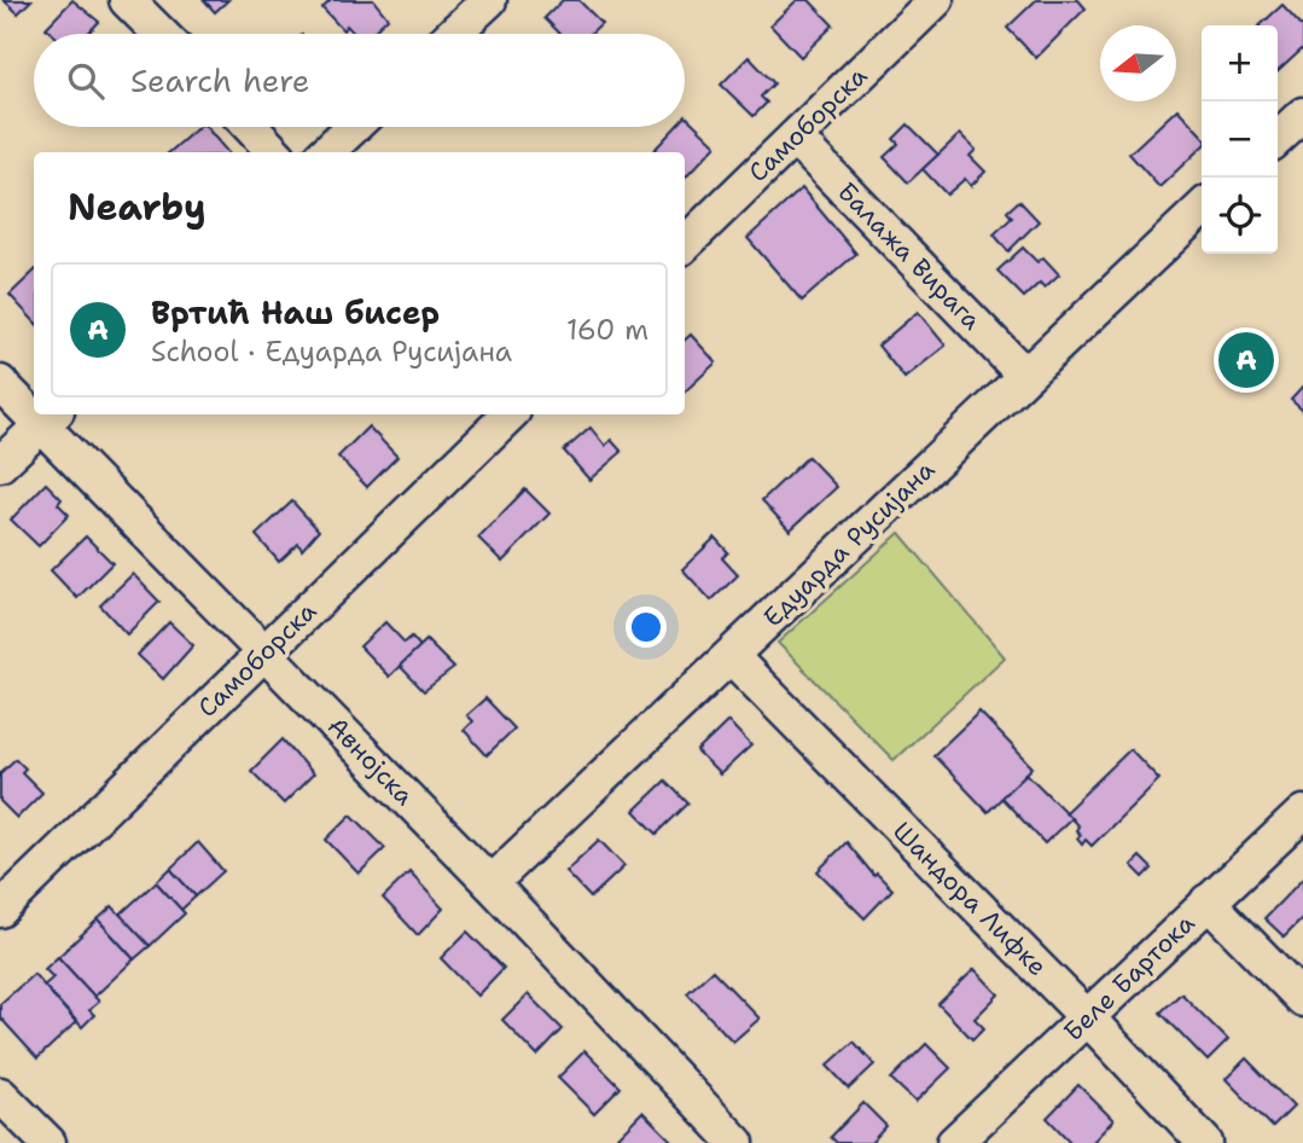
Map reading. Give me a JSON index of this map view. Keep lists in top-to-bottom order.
{
  "streets": {
    "street": [
      "Самоборска",
      "Балажа Вирага",
      "Едуарда Русијана",
      "Авнојска",
      "Шандора Лифке",
      "Беле Бартока"
    ]
  },
  "crossings": [
    ["Самоборска", "Балажа Вирага"],
    ["Самоборска", "Авнојска"],
    ["Балажа Вирага", "Едуарда Русијана"],
    ["Едуарда Русијана", "Авнојска"],
    ["Едуарда Русијана", "Шандора Лифке"],
    ["Шандора Лифке", "Беле Бартока"]
  ],
  "north": "left",
  "page": {
    "map_buttons": ["+", "−"],
    "search": "Search here",
    "heading": "Nearby",
    "list": [
      {
        "mark": "A",
        "name": "Вртић Наш бисер",
        "note": "School · Едуарда Русијана",
        "value": "160 m"
      }
    ],
    "pins": "A"
  }
}
